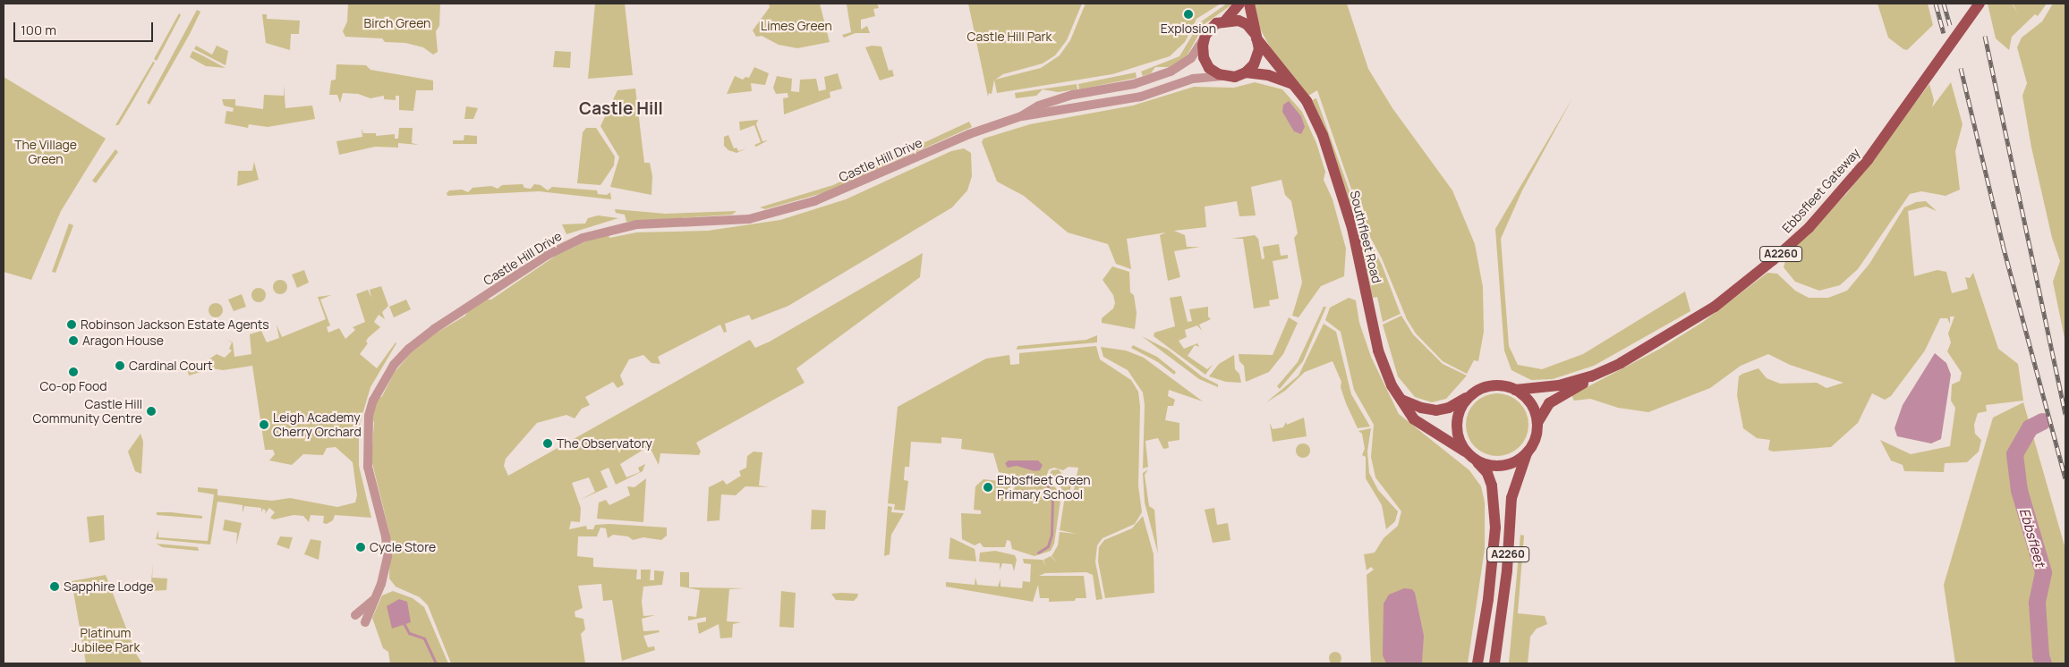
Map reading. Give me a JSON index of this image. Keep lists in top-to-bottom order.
{
  "streets": {
    "main road": ["Ebbsfleet Gateway", "Southfleet Road", "A2260"],
    "street": ["Castle Hill Drive"]
  },
  "crossings": [
    ["Castle Hill Drive", "Southfleet Road"],
    ["Ebbsfleet Gateway", "Southfleet Road"],
    ["Ebbsfleet Gateway", "A2260"],
    ["Southfleet Road", "A2260"]
  ],
  "districts": ["Castle Hill"],
  "water": ["Ebbsfleet"],
  "parks": [
    "Birch Green",
    "Limes Green",
    "Castle Hill Park",
    "The Village Green",
    "Platinum Jubilee Park"
  ],
  "places": [
    "Explosion",
    "Robinson Jackson Estate Agents",
    "Aragon House",
    "Cardinal Court",
    "Co-op Food",
    "Castle Hill Community Centre",
    "Leigh Academy Cherry Orchard",
    "The Observatory",
    "Ebbsfleet Green Primary School",
    "Cycle Store",
    "Sapphire Lodge"
  ],
  "scale_bar": "100 m"
}
